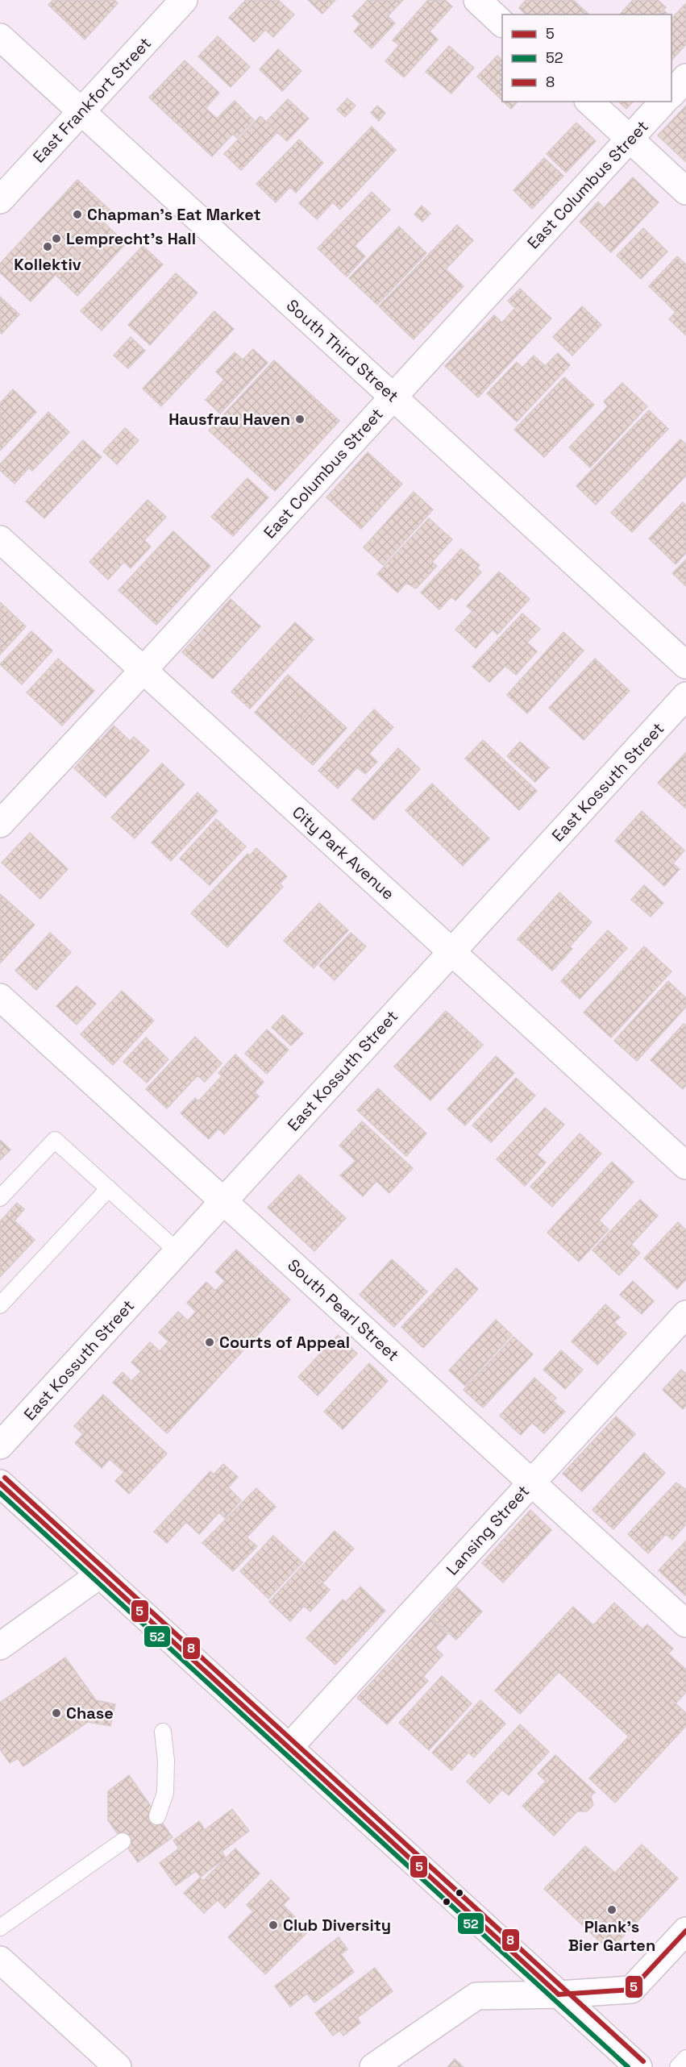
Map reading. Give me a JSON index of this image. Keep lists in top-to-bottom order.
{
  "streets": {
    "street": [
      "East Frankfort Street",
      "East Columbus Street",
      "South Third Street",
      "East Kossuth Street",
      "City Park Avenue",
      "South Pearl Street",
      "Lansing Street"
    ]
  },
  "crossings": [
    ["East Frankfort Street", "South Third Street"],
    ["East Columbus Street", "South Third Street"],
    ["East Columbus Street", "City Park Avenue"],
    ["East Kossuth Street", "City Park Avenue"],
    ["East Kossuth Street", "South Pearl Street"],
    ["South Pearl Street", "Lansing Street"]
  ],
  "places": [
    "Chapman's Eat Market",
    "Lemprecht’s Hall",
    "Kollektiv",
    "Hausfrau Haven",
    "Courts of Appeal",
    "Chase",
    "Plank's Bier Garten",
    "Club Diversity"
  ],
  "lines": ["transit line 8", "transit line 5", "transit line 52"],
  "legend": ["5", "52", "8"]
}
